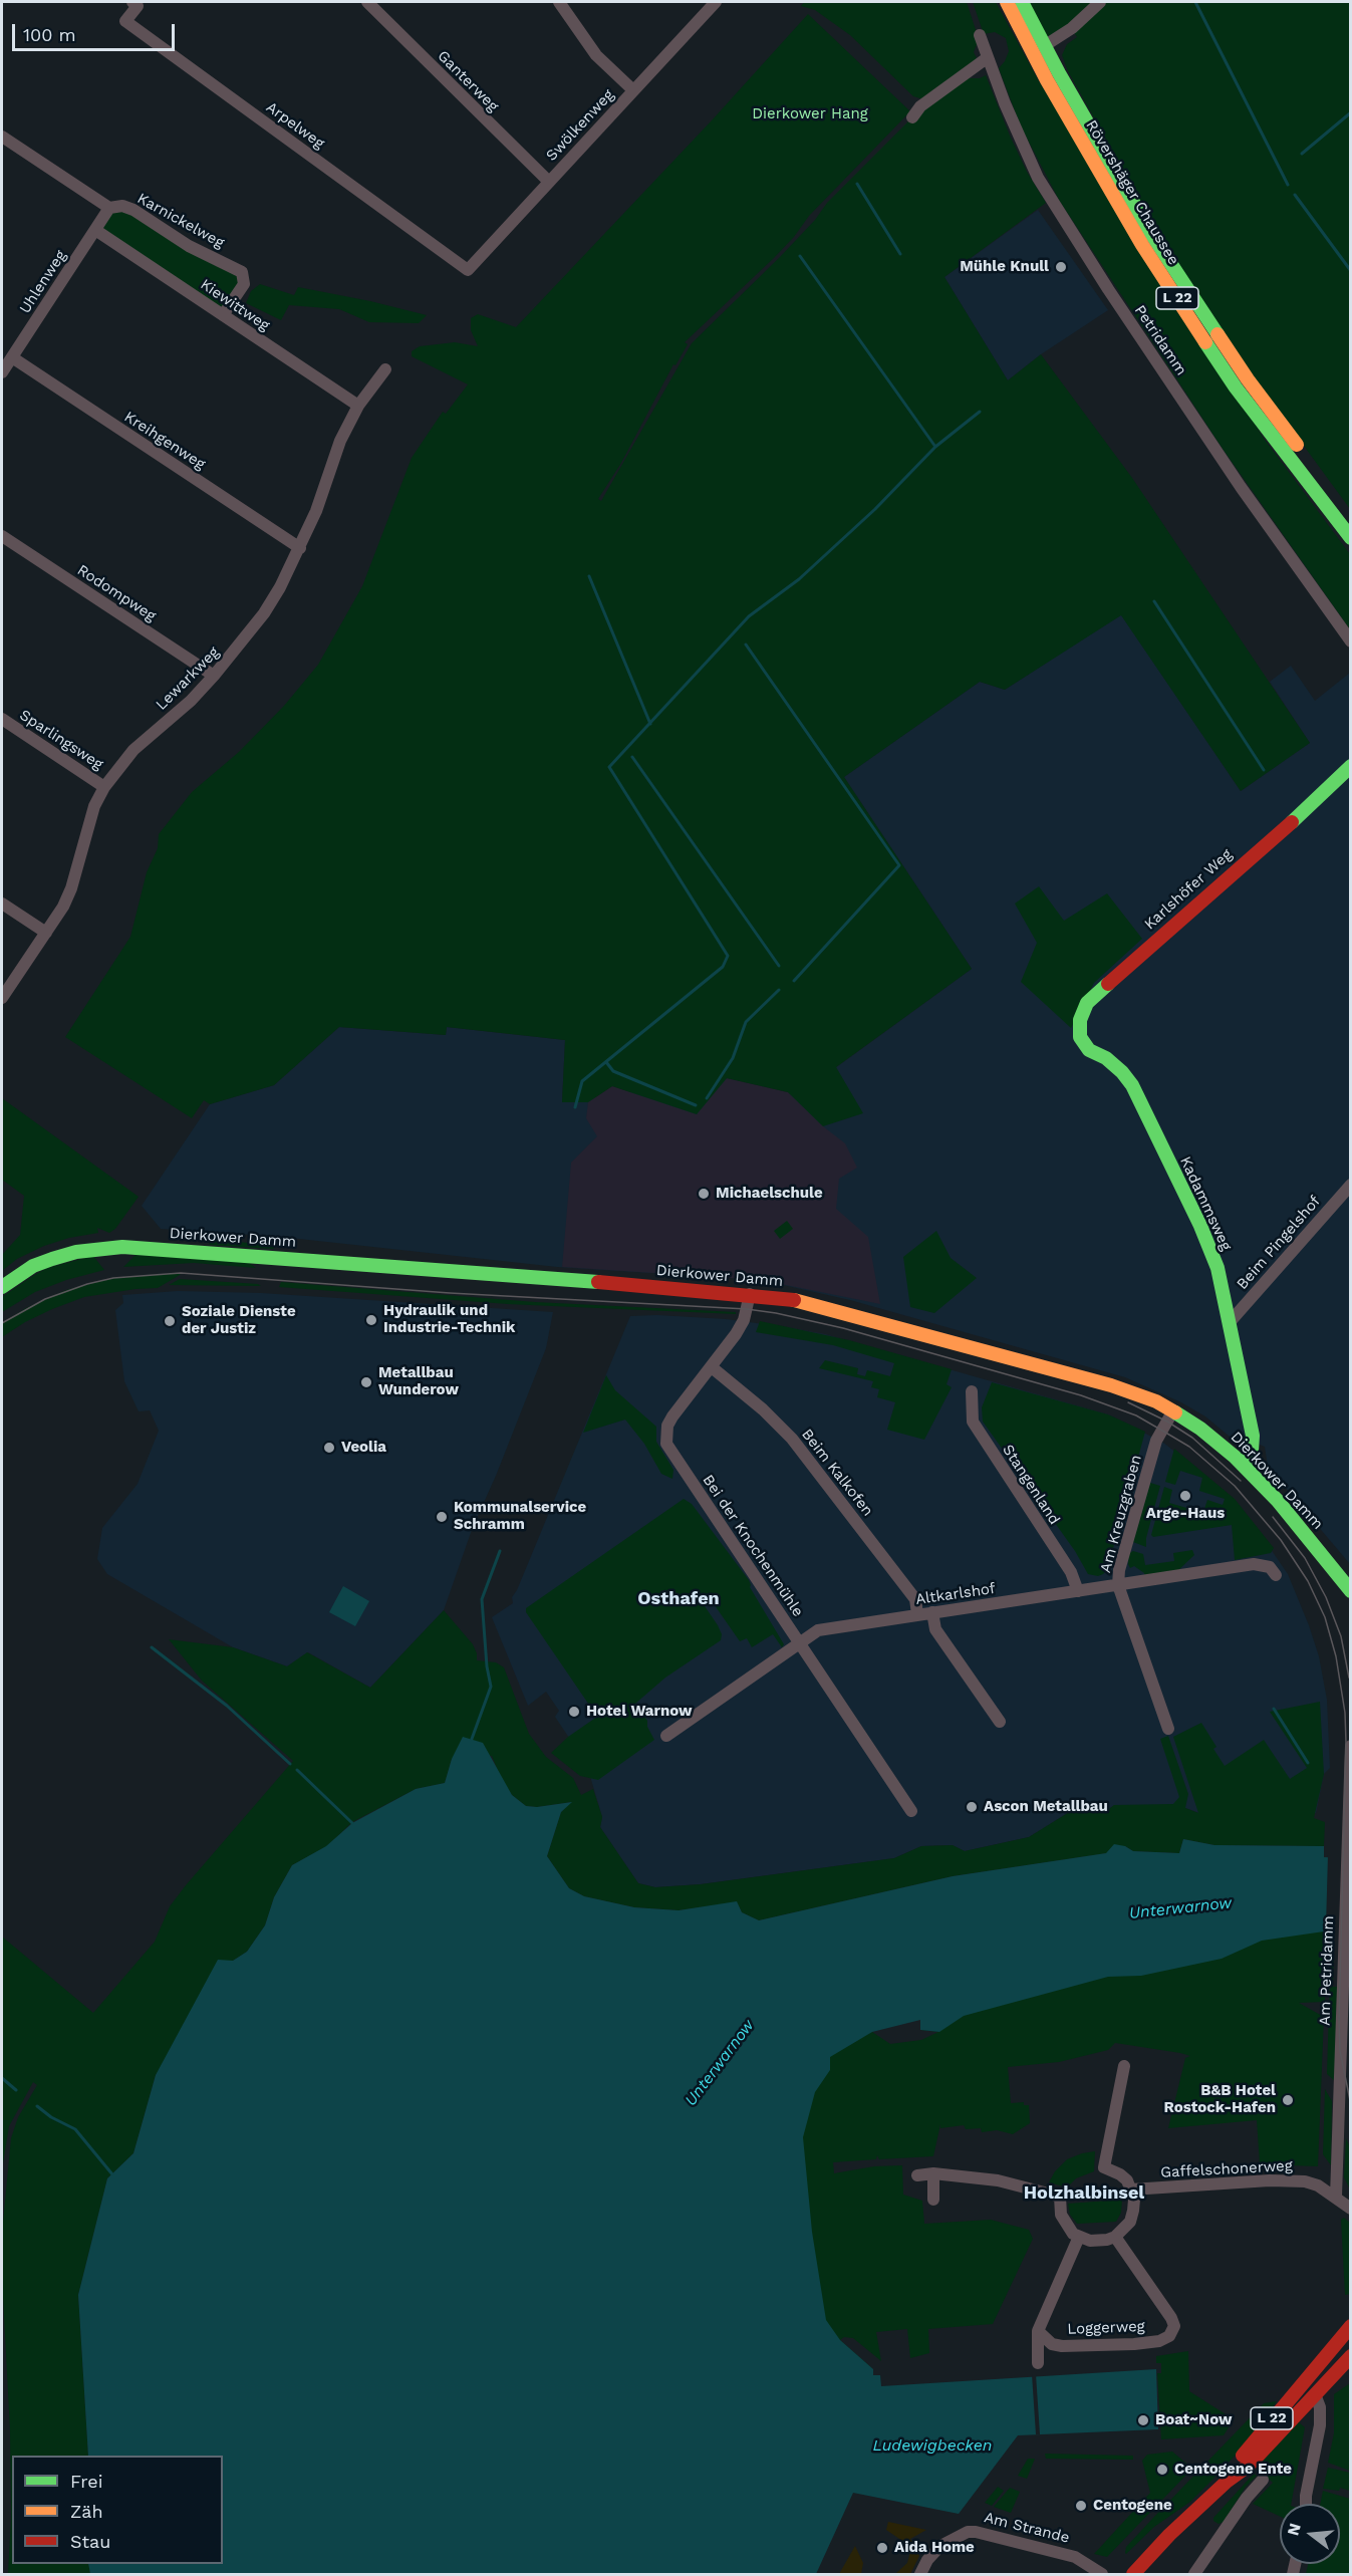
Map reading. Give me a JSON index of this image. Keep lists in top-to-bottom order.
{
  "streets": {
    "street": [
      "Ganterweg",
      "Arpelweg",
      "Swölkenweg",
      "Rövershäger Chaussee",
      "Karnickelweg",
      "Uhlenweg",
      "L 22",
      "Kiewittweg",
      "Petridamm",
      "Kreihgenweg",
      "Rodompweg",
      "Lewarkweg",
      "Sparlingsweg",
      "Karlshöfer Weg",
      "Kadammsweg",
      "Dierkower Damm",
      "Beim Pingelshof",
      "Beim Kalkofen",
      "Stangenland",
      "Am Kreuzgraben",
      "Bei der Knochenmühle",
      "Altkarlshof",
      "Am Petridamm",
      "Gaffelschonerweg",
      "Loggerweg",
      "Am Strande"
    ]
  },
  "crossings": [
    ["Ganterweg", "Swölkenweg"],
    ["Arpelweg", "Swölkenweg"],
    ["Karnickelweg", "Uhlenweg"],
    ["Karnickelweg", "Kiewittweg"],
    ["Uhlenweg", "Kiewittweg"],
    ["Uhlenweg", "Kreihgenweg"],
    ["Kiewittweg", "Lewarkweg"],
    ["Kreihgenweg", "Lewarkweg"],
    ["Rodompweg", "Lewarkweg"],
    ["Lewarkweg", "Sparlingsweg"],
    ["Karlshöfer Weg", "Kadammsweg"],
    ["Kadammsweg", "Dierkower Damm"],
    ["Kadammsweg", "Beim Pingelshof"],
    ["Dierkower Damm", "Am Kreuzgraben"],
    ["Dierkower Damm", "Bei der Knochenmühle"],
    ["Beim Kalkofen", "Bei der Knochenmühle"],
    ["Beim Kalkofen", "Altkarlshof"],
    ["Stangenland", "Altkarlshof"],
    ["Am Kreuzgraben", "Altkarlshof"],
    ["Bei der Knochenmühle", "Altkarlshof"],
    ["Am Petridamm", "Gaffelschonerweg"]
  ],
  "districts": ["Osthafen", "Holzhalbinsel"],
  "water": ["Unterwarnow", "Ludewigbecken"],
  "parks": ["Dierkower Hang"],
  "places": [
    "Mühle Knull",
    "Michaelschule",
    "Hydraulik und Industrie-Technik",
    "Soziale Dienste der Justiz",
    "Metallbau Wunderow",
    "Veolia",
    "Arge-Haus",
    "Kommunalservice Schramm",
    "Hotel Warnow",
    "Ascon Metallbau",
    "B&B Hotel Rostock-Hafen",
    "Boat~Now",
    "Centogene Ente",
    "Centogene",
    "Aida Home"
  ],
  "legend": ["Frei", "Zäh", "Stau"],
  "scale_bar": "100 m",
  "north": "left"
}
